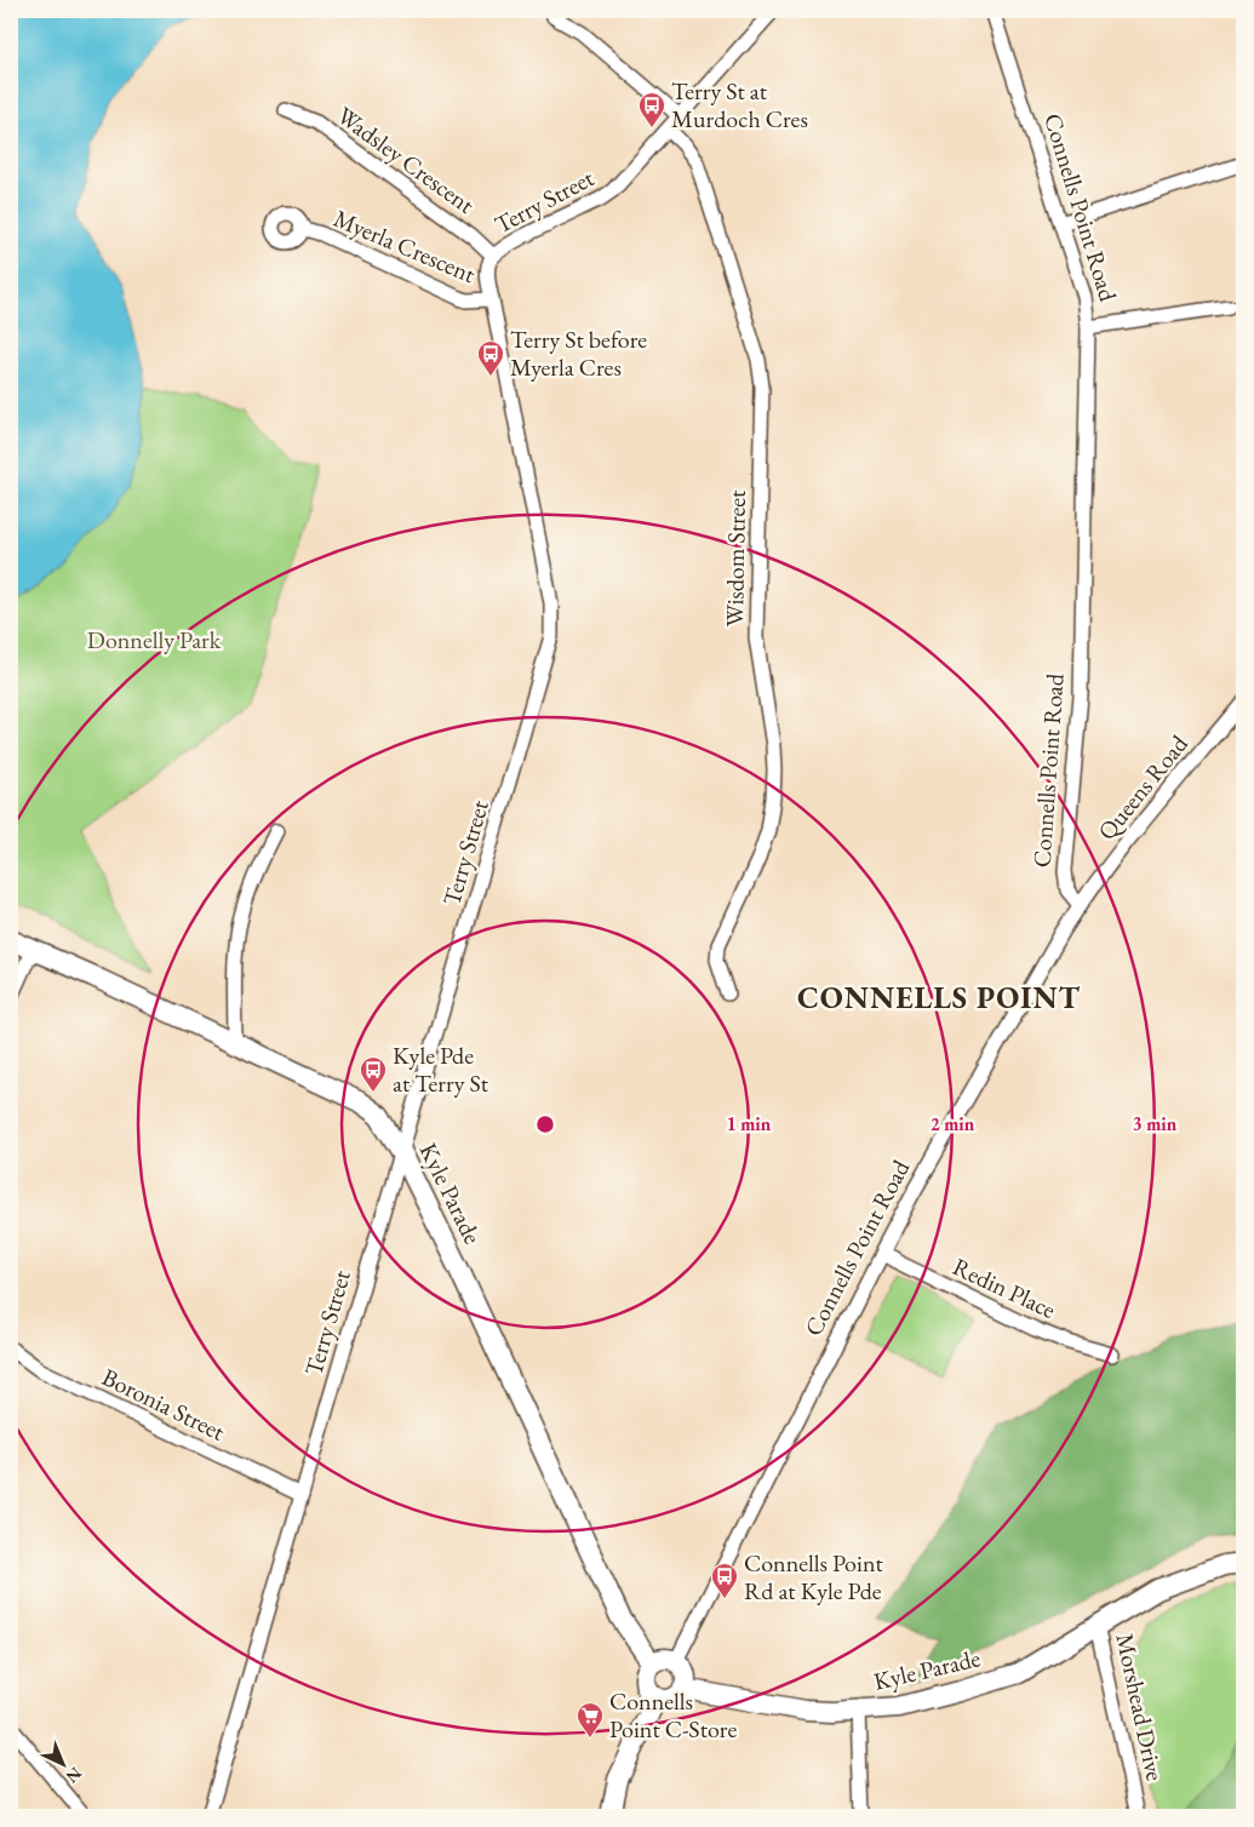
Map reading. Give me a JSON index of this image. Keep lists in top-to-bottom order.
{
  "streets": {
    "street": [
      "Wadsley Crescent",
      "Terry Street",
      "Connells Point Road",
      "Myerla Crescent",
      "Wisdom Street",
      "Queens Road",
      "Kyle Parade",
      "Redin Place",
      "Boronia Street",
      "Morshead Drive"
    ]
  },
  "crossings": [
    ["Wadsley Crescent", "Terry Street"],
    ["Terry Street", "Myerla Crescent"],
    ["Terry Street", "Wisdom Street"],
    ["Terry Street", "Kyle Parade"],
    ["Terry Street", "Boronia Street"],
    ["Connells Point Road", "Queens Road"],
    ["Connells Point Road", "Kyle Parade"],
    ["Connells Point Road", "Redin Place"],
    ["Kyle Parade", "Morshead Drive"]
  ],
  "districts": ["CONNELLS POINT"],
  "parks": ["Donnelly Park"],
  "places": {
    "bus stop": [
      "Terry St at Murdoch Cres",
      "Terry St before Myerla Cres",
      "Kyle Pde at Terry St",
      "Connells Point Rd at Kyle Pde"
    ],
    "supermarket": ["Connells Point C-Store"]
  },
  "north": "bottom right",
  "rings": ["1 min", "2 min", "3 min"]
}
